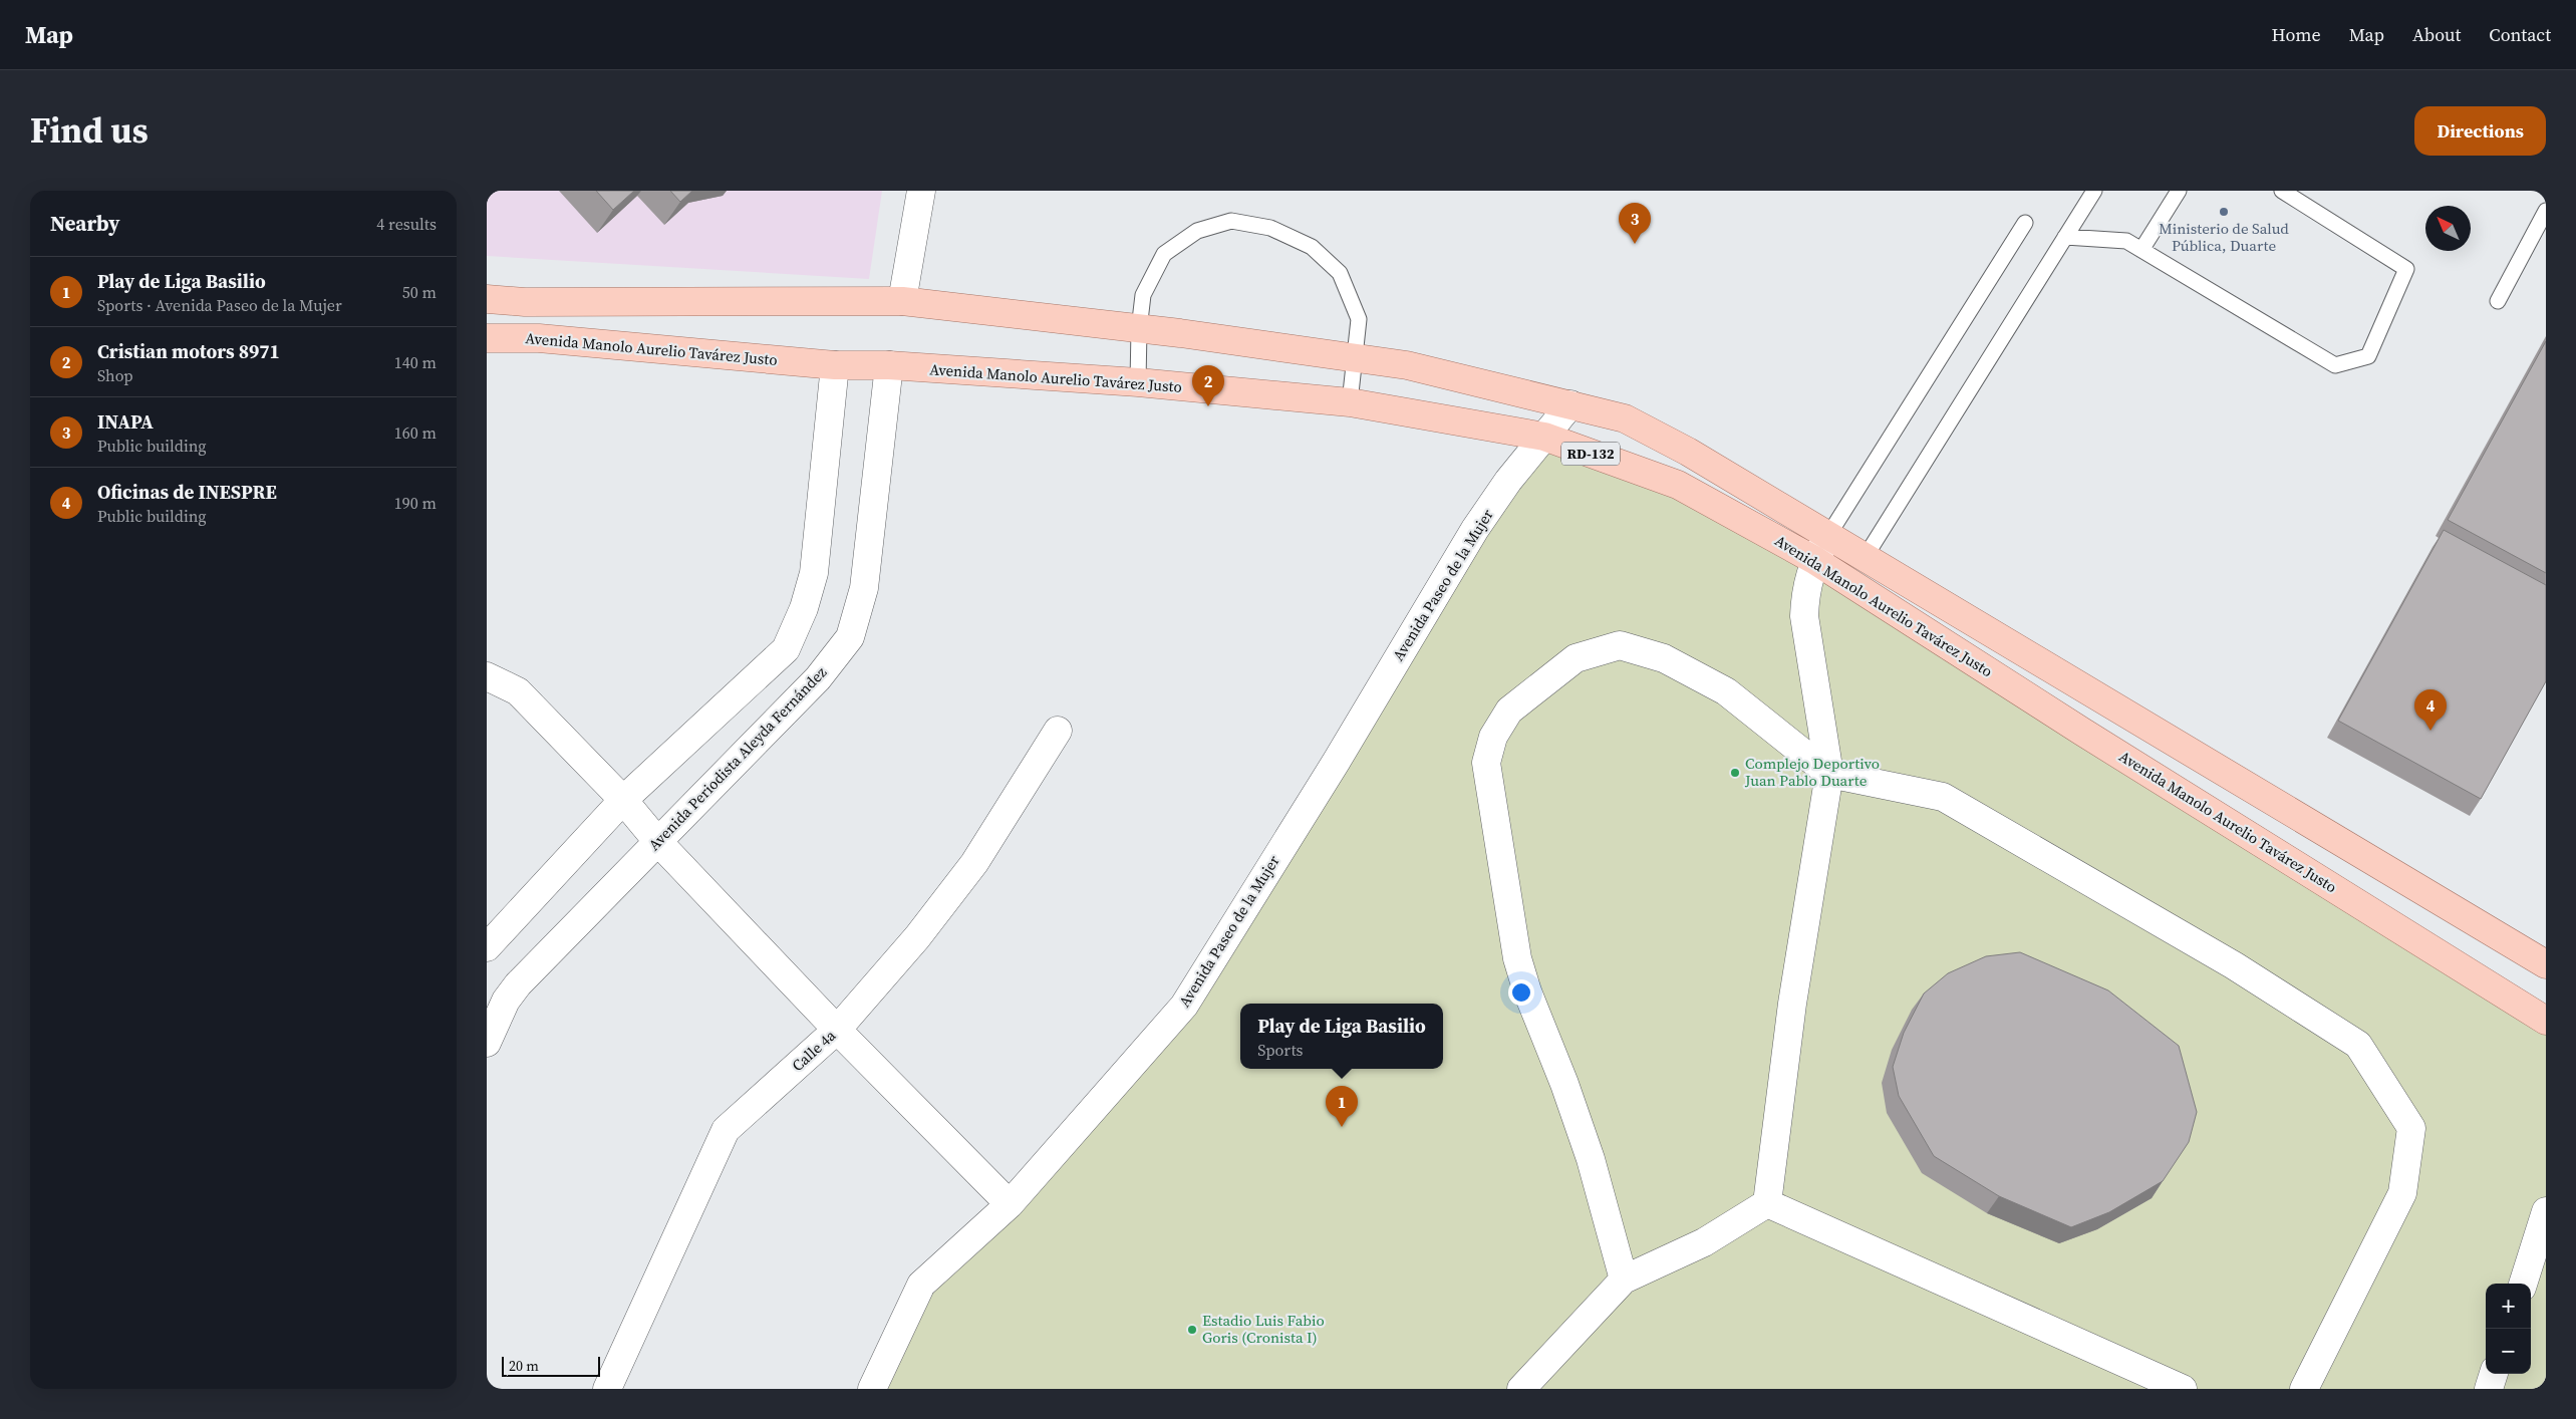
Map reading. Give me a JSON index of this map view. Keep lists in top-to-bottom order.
{
  "streets": {
    "main road": ["Avenida Manolo Aurelio Tavárez Justo", "RD-132"],
    "street": ["Avenida Paseo de la Mujer", "Avenida Periodista Aleyda Fernández", "Calle 4a"]
  },
  "crossings": [
    ["Avenida Manolo Aurelio Tavárez Justo", "Avenida Paseo de la Mujer"],
    ["Avenida Manolo Aurelio Tavárez Justo", "Avenida Periodista Aleyda Fernández"]
  ],
  "places": ["Ministerio de Salud Pública, Duarte", "Complejo Deportivo Juan Pablo Duarte", "Estadio Luis Fabio Goris (Cronista I)"],
  "scale_bar": "20 m",
  "north": "top left",
  "page": {
    "header": "Map",
    "nav": [
      "Home",
      "Map",
      "About",
      "Contact"
    ],
    "title": "Find us",
    "buttons": "Directions",
    "heading": ["Nearby", "4 results"],
    "pins": [
      "3",
      "2",
      "4",
      "1"
    ],
    "list": [
      {
        "mark": "1",
        "name": "Play de Liga Basilio",
        "note": "Sports · Avenida Paseo de la Mujer",
        "value": "50 m"
      },
      {
        "mark": "2",
        "name": "Cristian motors 8971",
        "note": "Shop",
        "value": "140 m"
      },
      {
        "mark": "3",
        "name": "INAPA",
        "note": "Public building",
        "value": "160 m"
      },
      {
        "mark": "4",
        "name": "Oficinas de INESPRE",
        "note": "Public building",
        "value": "190 m"
      }
    ],
    "popup": ["Play de Liga Basilio", "Sports"],
    "map_buttons": ["+", "−"],
    "scale": "20 m"
  }
}
